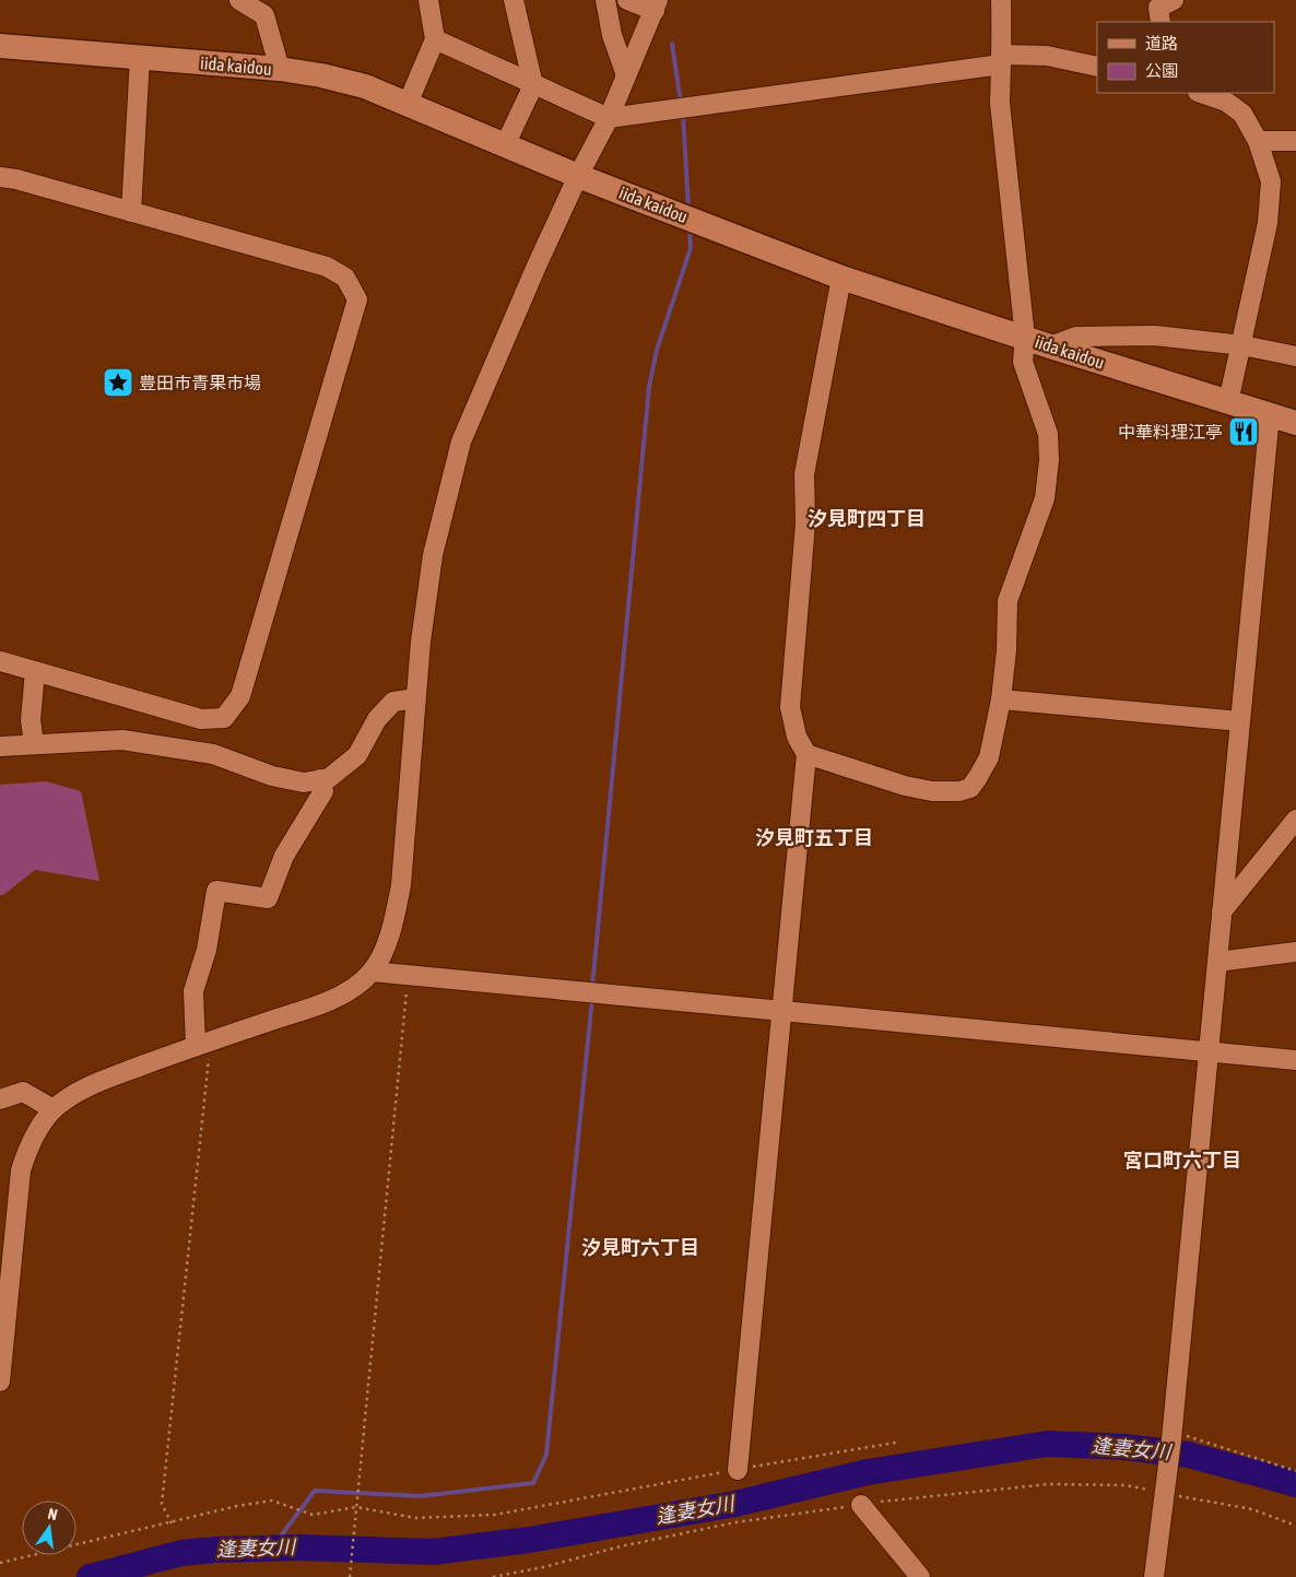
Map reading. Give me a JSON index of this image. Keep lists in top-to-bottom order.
{
  "streets": {
    "main road": ["iida kaidou"]
  },
  "districts": [
    "汐見町四丁目",
    "汐見町五丁目",
    "宮口町六丁目",
    "汐見町六丁目"
  ],
  "water": ["逢妻女川"],
  "places": {
    "place": ["豊田市青果市場"],
    "restaurant": ["中華料理江亭"]
  },
  "legend": ["道路", "公園"],
  "north": "top"
}
